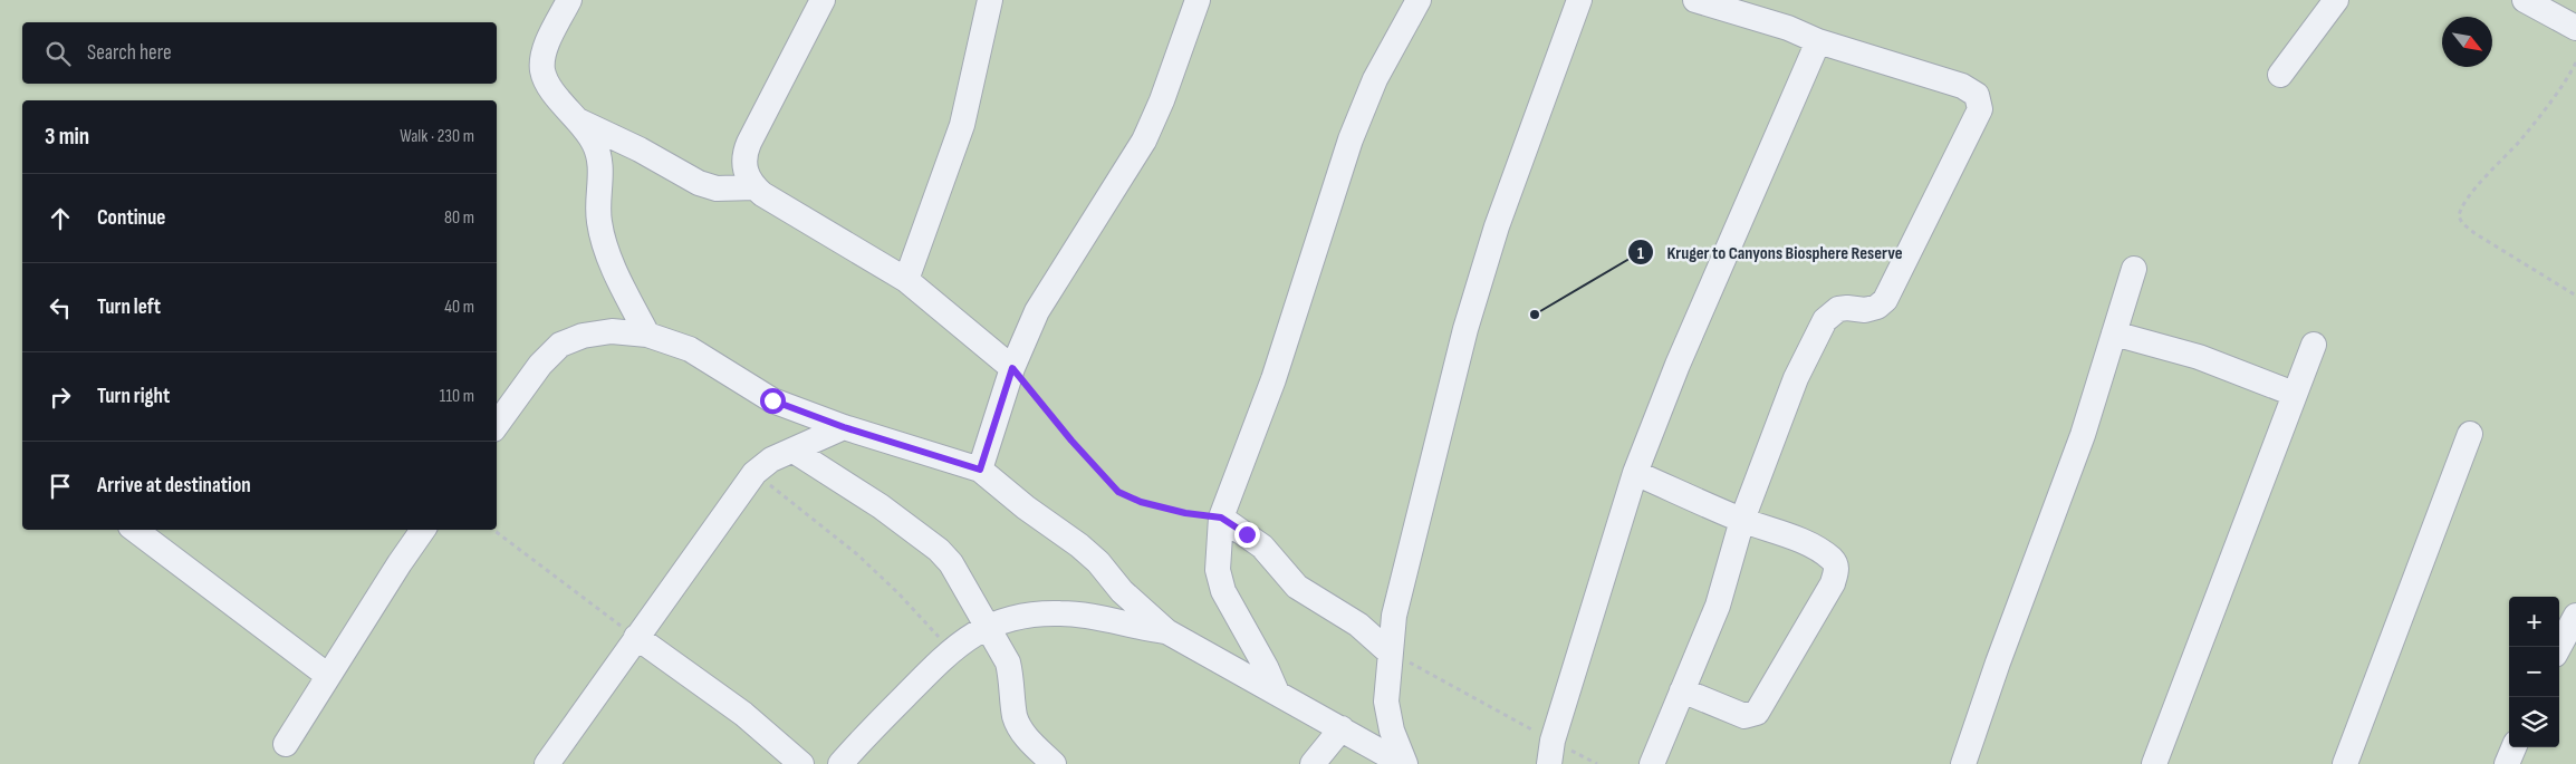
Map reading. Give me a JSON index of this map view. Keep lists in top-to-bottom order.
{
  "places": ["Kruger to Canyons Biosphere Reserve"],
  "north": "bottom right",
  "page": {
    "search": "Search here",
    "heading": ["3 min", "Walk · 230 m"],
    "list": [
      ["Continue", "80 m"],
      ["Turn left", "40 m"],
      ["Turn right", "110 m"],
      "Arrive at destination"
    ],
    "map_buttons": ["+", "−"]
  }
}
